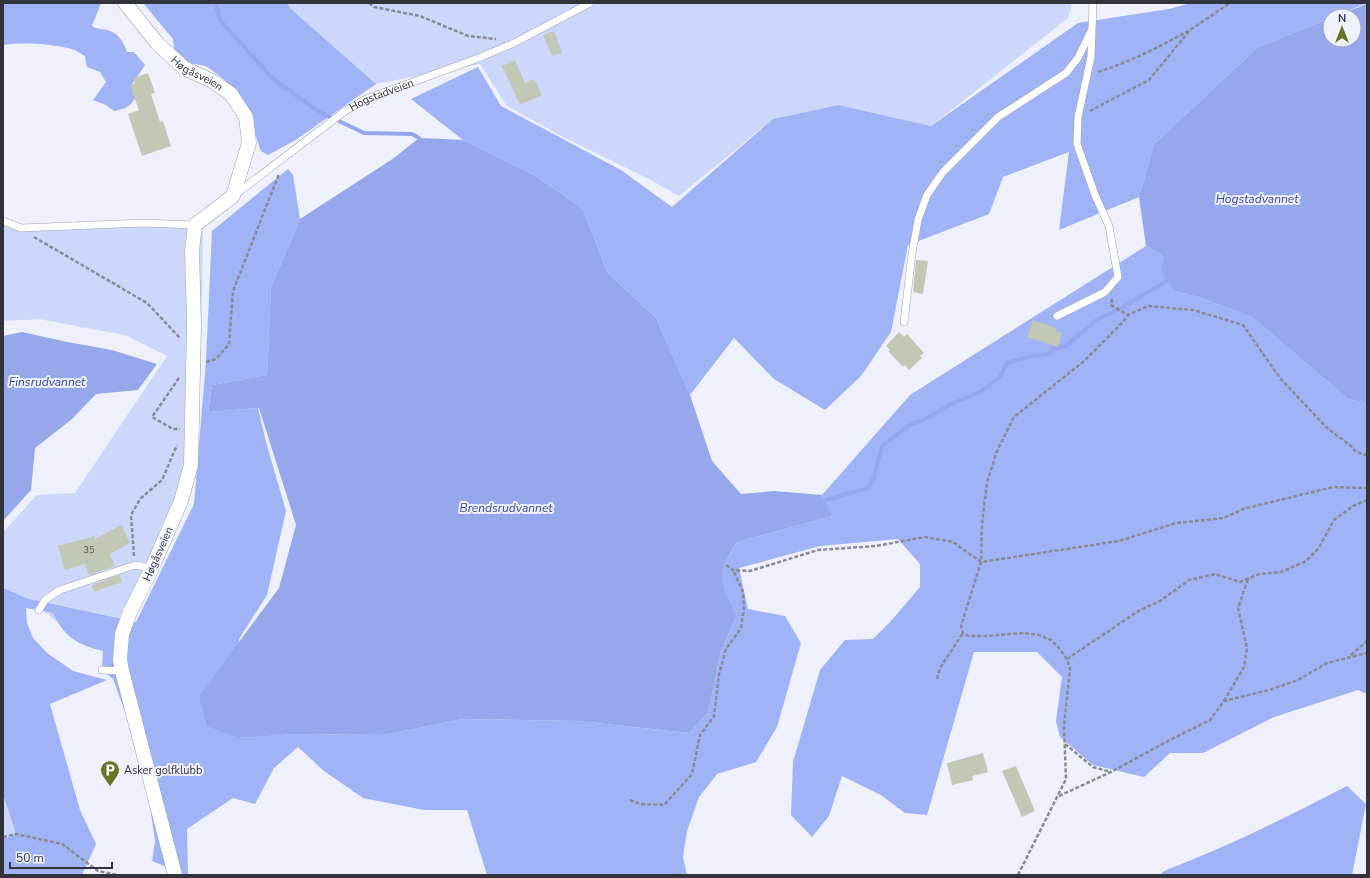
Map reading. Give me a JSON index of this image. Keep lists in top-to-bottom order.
{
  "streets": {
    "street": ["Høgåsveien", "Hogstadveien"]
  },
  "crossings": [
    ["Høgåsveien", "Hogstadveien"]
  ],
  "water": ["Hogstadvannet", "Finsrudvannet", "Brendsrudvannet"],
  "places": {
    "parking": ["Asker golfklubb"]
  },
  "house_numbers": ["35"],
  "scale_bar": "50 m",
  "north": "top"
}
